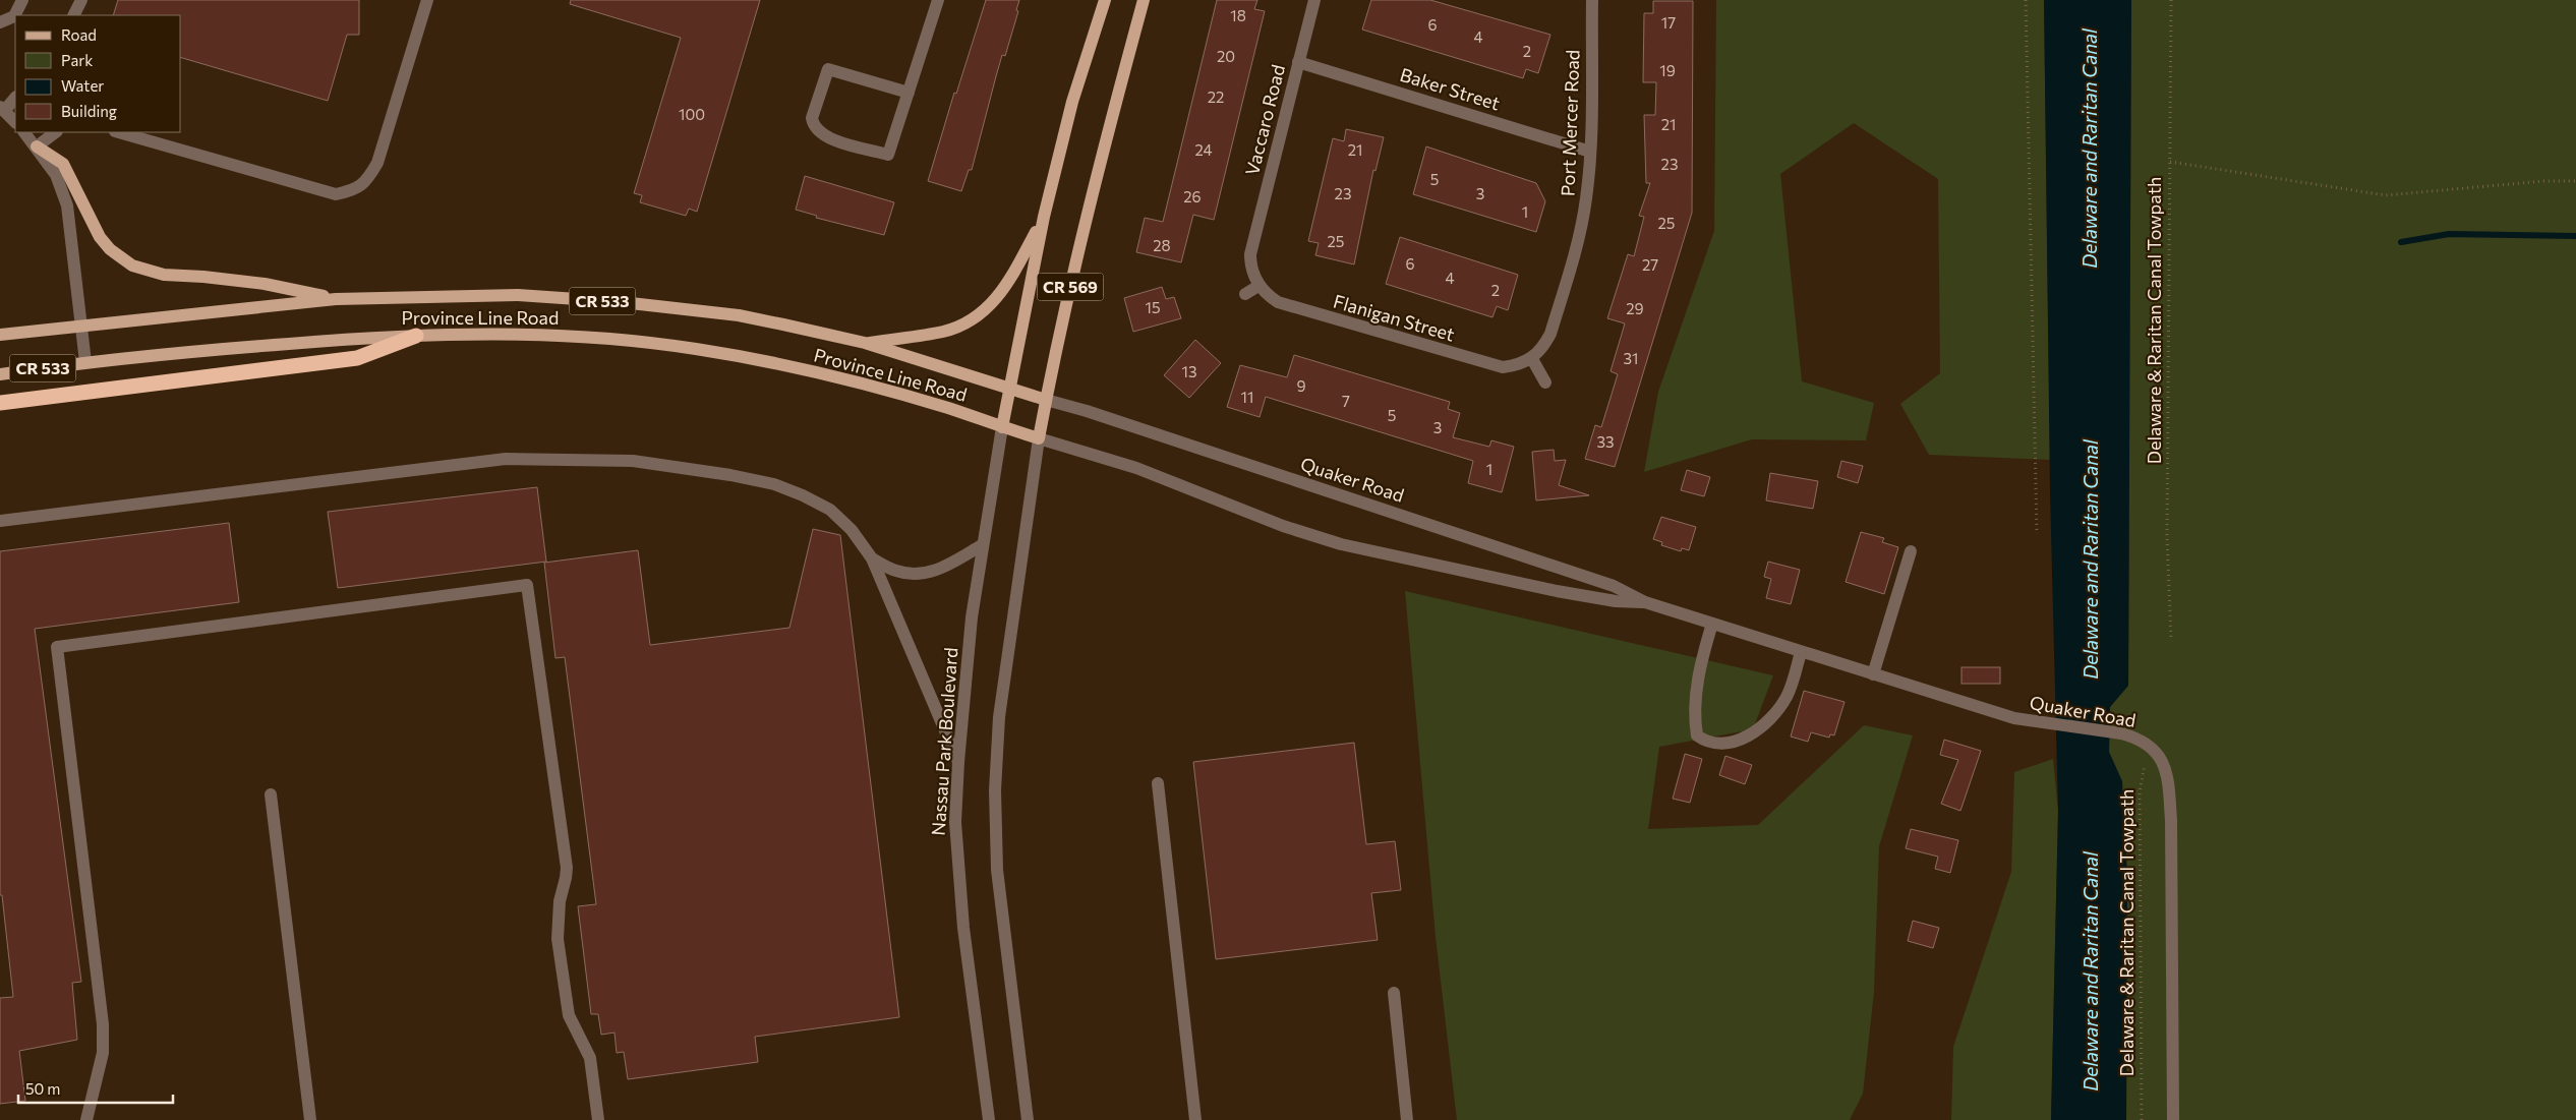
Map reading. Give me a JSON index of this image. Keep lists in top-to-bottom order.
{
  "streets": {
    "main road": ["CR 569", "CR 533", "Province Line Road"],
    "street": [
      "Baker Street",
      "Vaccaro Road",
      "Port Mercer Road",
      "Flanigan Street",
      "Quaker Road",
      "Nassau Park Boulevard"
    ],
    "path": ["Delaware & Raritan Canal Towpath"]
  },
  "crossings": [
    ["Baker Street", "Vaccaro Road"],
    ["Baker Street", "Port Mercer Road"],
    ["Vaccaro Road", "Flanigan Street"],
    ["Port Mercer Road", "Flanigan Street"],
    ["CR 569", "CR 533"],
    ["CR 569", "Province Line Road"],
    ["CR 569", "Quaker Road"],
    ["CR 569", "Nassau Park Boulevard"],
    ["CR 533", "Province Line Road"],
    ["CR 533", "Quaker Road"],
    ["CR 533", "Nassau Park Boulevard"],
    ["Province Line Road", "Nassau Park Boulevard"],
    ["Delaware & Raritan Canal Towpath", "Quaker Road"]
  ],
  "water": ["Delaware and Raritan Canal"],
  "house_numbers": [
    "18",
    "17",
    "6",
    "4",
    "2",
    "20",
    "19",
    "22",
    "100",
    "21",
    "24",
    "21",
    "23",
    "5",
    "23",
    "3",
    "26",
    "1",
    "25",
    "25",
    "28",
    "6",
    "27",
    "4",
    "2",
    "15",
    "29",
    "31",
    "13",
    "9",
    "11",
    "7",
    "5",
    "3",
    "33",
    "1"
  ],
  "legend": [
    "Road",
    "Park",
    "Water",
    "Building"
  ],
  "scale_bar": "50 m"
}
